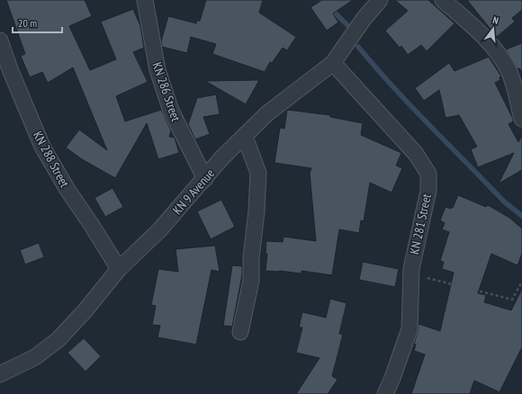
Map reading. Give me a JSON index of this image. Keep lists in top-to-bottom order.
{
  "streets": {
    "street": [
      "KN 286 Street",
      "KN 288 Street",
      "KN 9 Avenue",
      "KN 281 Street"
    ]
  },
  "crossings": [
    ["KN 286 Street", "KN 9 Avenue"],
    ["KN 288 Street", "KN 9 Avenue"],
    ["KN 9 Avenue", "KN 281 Street"]
  ],
  "scale_bar": "20 m",
  "north": "top"
}
